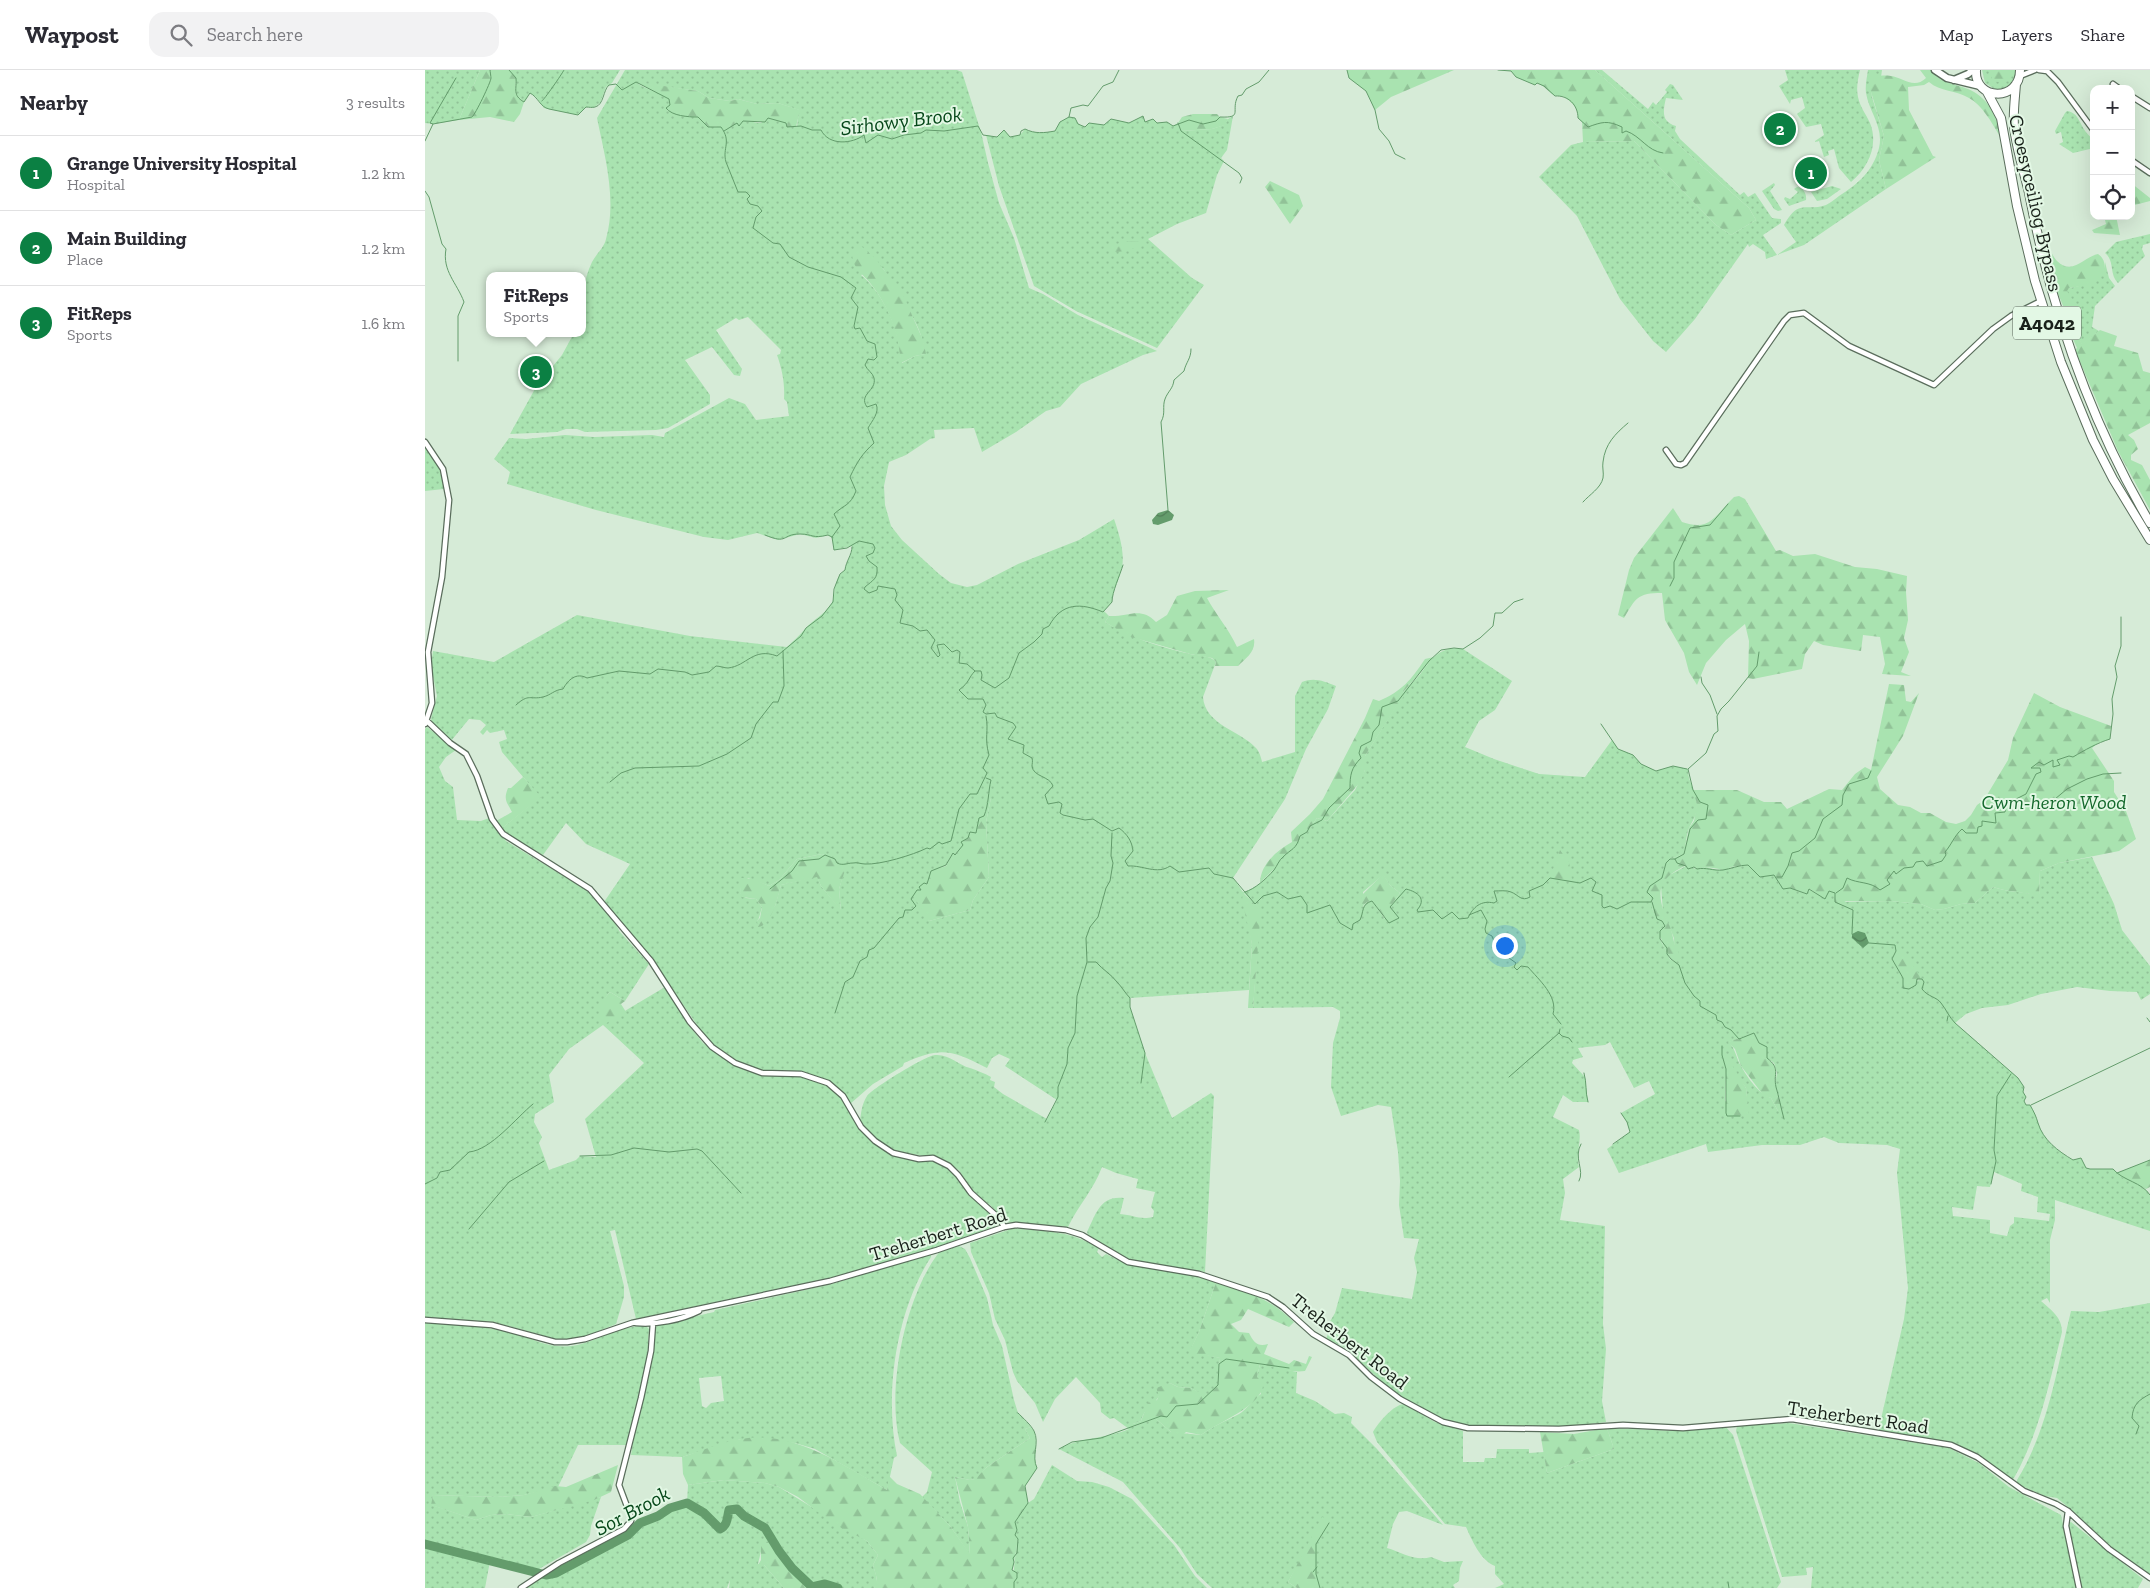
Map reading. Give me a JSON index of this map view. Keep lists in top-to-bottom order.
{
  "streets": {
    "highway": ["Croesyceiliog Bypass", "A4042"],
    "street": ["Treherbert Road"]
  },
  "water": ["Sirhowy Brook", "Sor Brook"],
  "parks": ["Cwm-heron Wood"],
  "page": {
    "header": "Waypost",
    "search": "Search here",
    "nav": ["Map", "Layers", "Share"],
    "heading": ["Nearby", "3 results"],
    "map_buttons": ["+", "−"],
    "pins": ["2", "1", "3"],
    "list": [
      {
        "mark": "1",
        "name": "Grange University Hospital",
        "note": "Hospital",
        "value": "1.2 km"
      },
      {
        "mark": "2",
        "name": "Main Building",
        "note": "Place",
        "value": "1.2 km"
      },
      {
        "mark": "3",
        "name": "FitReps",
        "note": "Sports",
        "value": "1.6 km"
      }
    ],
    "popup": ["FitReps", "Sports"]
  }
}
